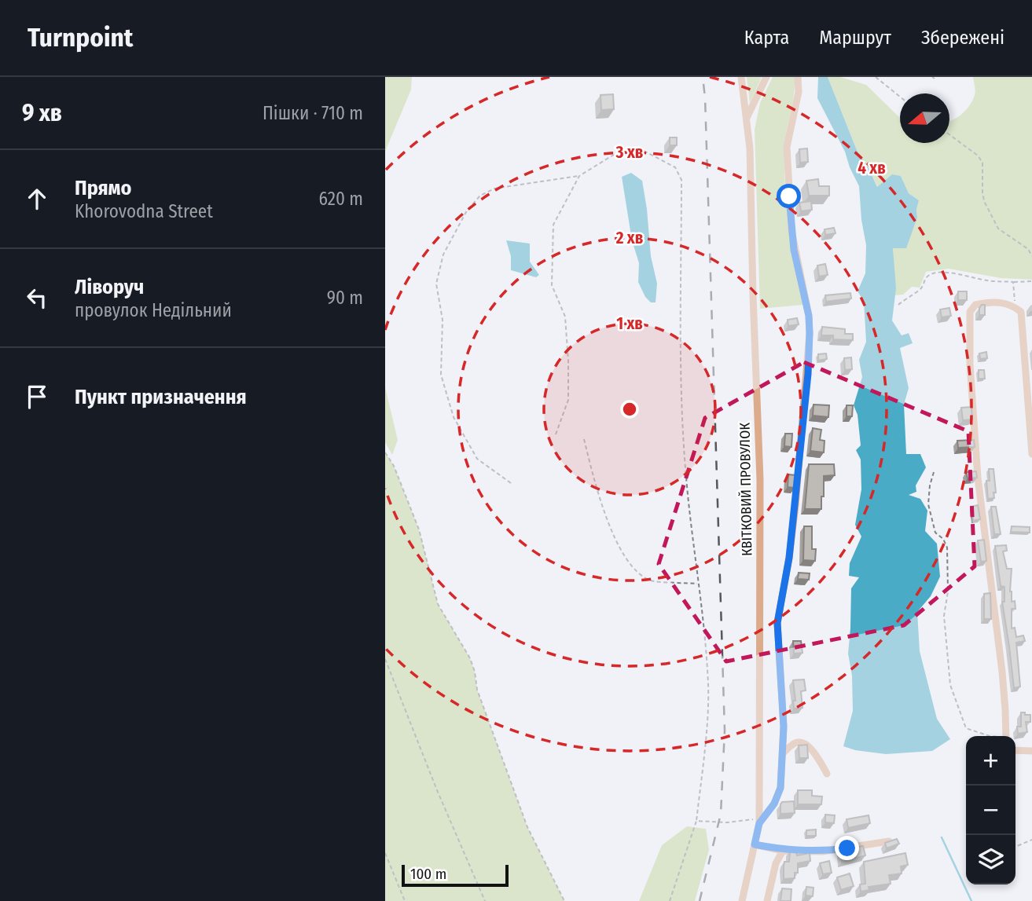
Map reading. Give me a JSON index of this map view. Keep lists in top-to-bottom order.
{
  "streets": {
    "street": ["КВІТКОВИЙ ПРОВУЛОК"]
  },
  "scale_bar": "100 m",
  "north": "left",
  "page": {
    "header": "Turnpoint",
    "nav": ["Карта", "Маршрут", "Збережені"],
    "heading": ["9 хв", "Пішки · 710 m"],
    "list": [
      ["Прямо", "Khorovodna Street", "620 m"],
      ["Ліворуч", "провулок Недільний", "90 m"],
      "Пункт призначення"
    ],
    "map_buttons": ["+", "−"],
    "scale": "100 m"
  },
  "rings": [
    "3 хв",
    "4 хв",
    "2 хв",
    "1 хв"
  ]
}
